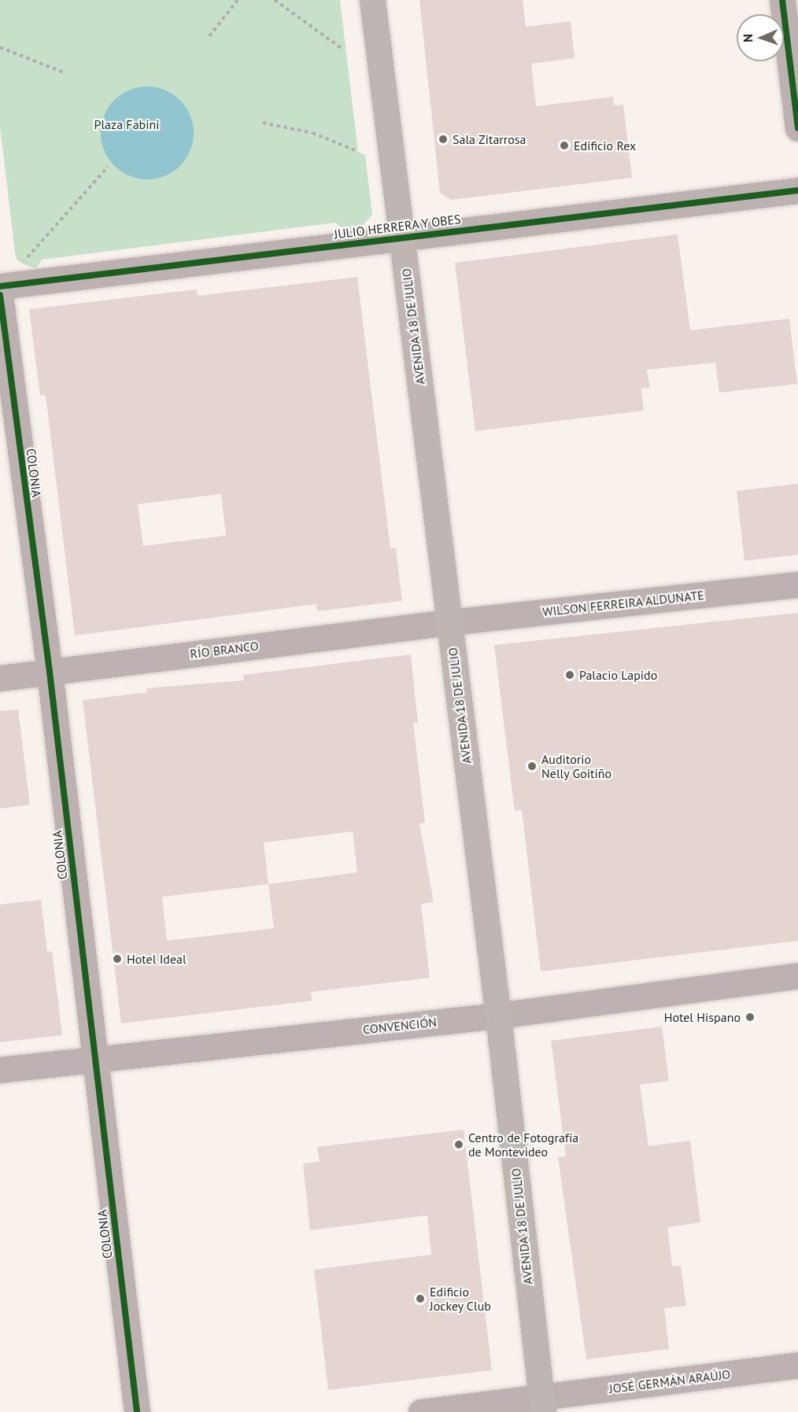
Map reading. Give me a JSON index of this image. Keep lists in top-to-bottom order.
{
  "streets": {
    "main road": ["AVENIDA 18 DE JULIO"],
    "street": [
      "JULIO HERRERA Y OBES",
      "COLONIA",
      "WILSON FERREIRA ALDUNATE",
      "RÍO BRANCO",
      "CONVENCIÓN",
      "JOSÉ GERMÁN ARAÚJO"
    ]
  },
  "crossings": [
    ["JULIO HERRERA Y OBES", "AVENIDA 18 DE JULIO"],
    ["AVENIDA 18 DE JULIO", "WILSON FERREIRA ALDUNATE"],
    ["AVENIDA 18 DE JULIO", "RÍO BRANCO"],
    ["AVENIDA 18 DE JULIO", "CONVENCIÓN"],
    ["AVENIDA 18 DE JULIO", "JOSÉ GERMÁN ARAÚJO"],
    ["COLONIA", "RÍO BRANCO"],
    ["COLONIA", "CONVENCIÓN"],
    ["WILSON FERREIRA ALDUNATE", "RÍO BRANCO"]
  ],
  "parks": ["Plaza Fabini"],
  "places": [
    "Sala Zitarrosa",
    "Edificio Rex",
    "Palacio Lapido",
    "Auditorio Nelly Goitiño",
    "Hotel Ideal",
    "Hotel Hispano",
    "Centro de Fotografía de Montevideo",
    "Edificio Jockey Club"
  ],
  "north": "left"
}
